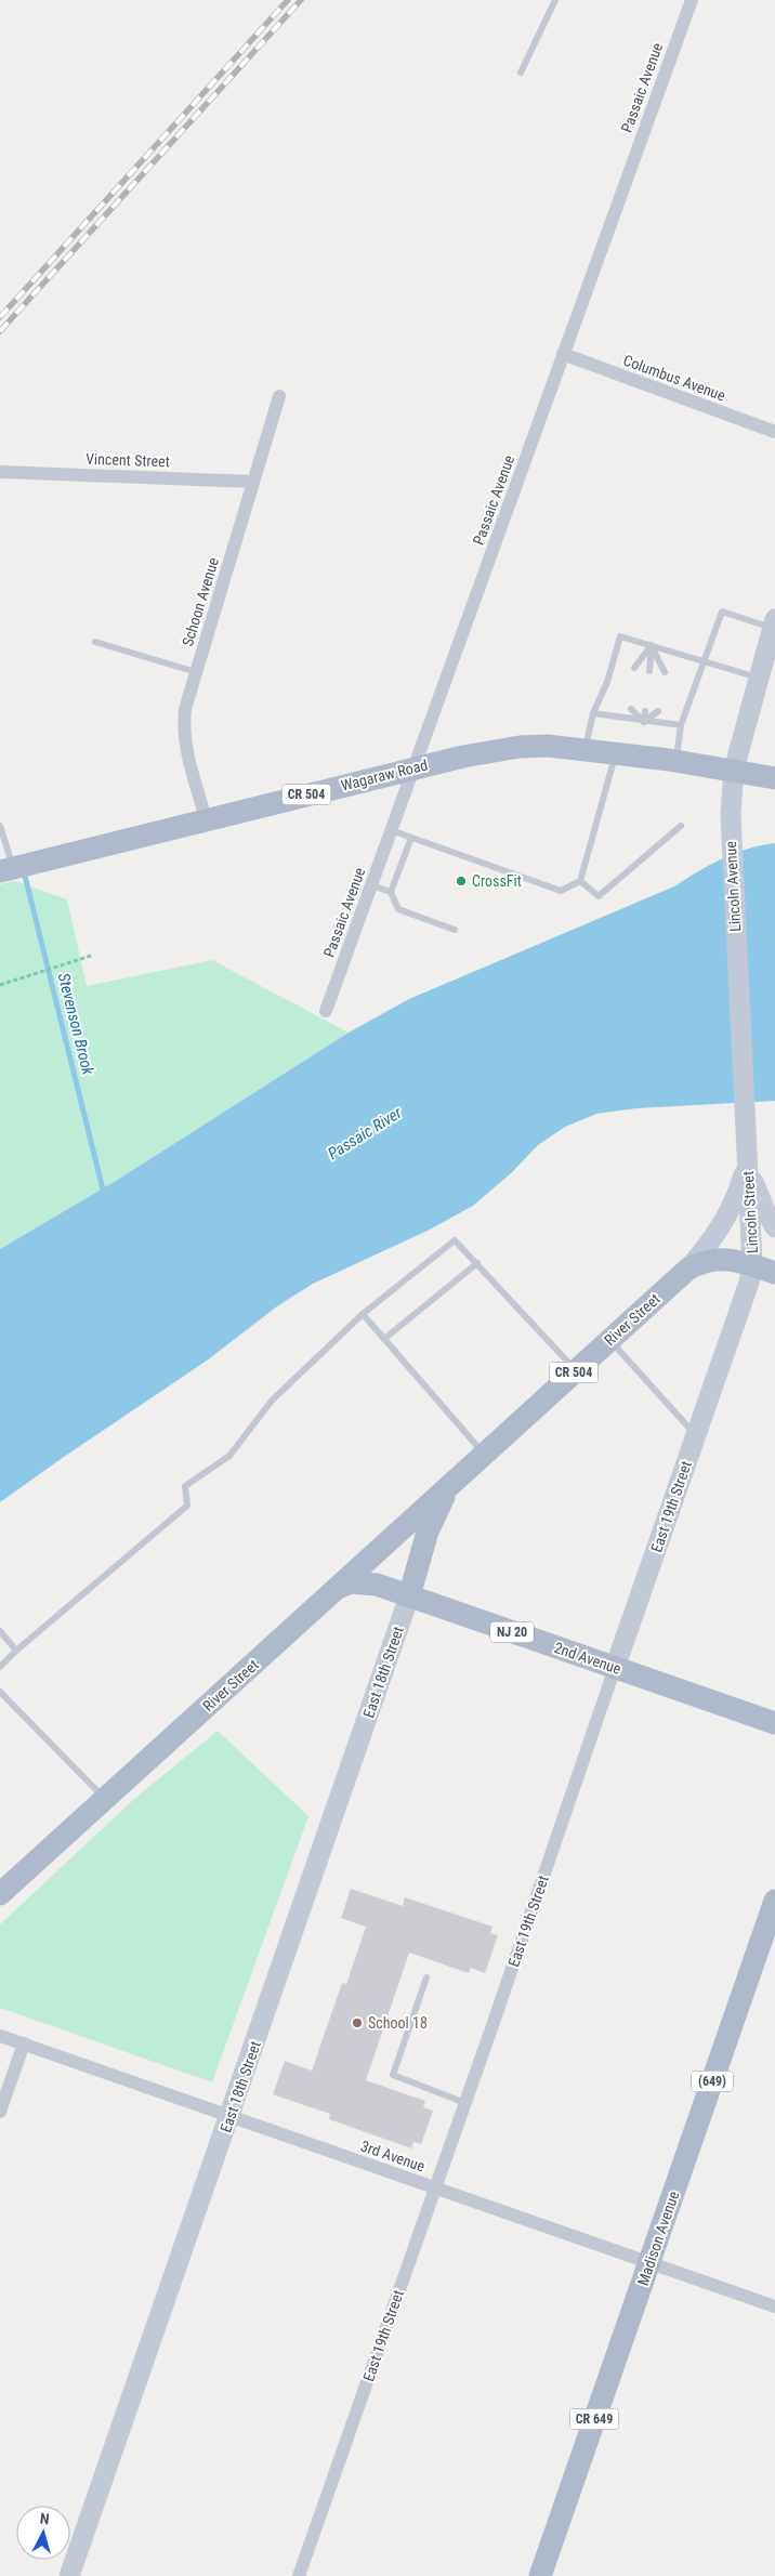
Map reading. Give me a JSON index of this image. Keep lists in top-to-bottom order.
{
  "streets": {
    "main road": [
      "Wagaraw Road",
      "CR 504",
      "Lincoln Avenue",
      "Lincoln Street",
      "River Street",
      "East 19th Street",
      "NJ 20",
      "2nd Avenue",
      "East 18th Street",
      "(649)",
      "Madison Avenue",
      "CR 649"
    ],
    "street": [
      "Passaic Avenue",
      "Columbus Avenue",
      "Vincent Street",
      "Schoon Avenue",
      "3rd Avenue"
    ]
  },
  "crossings": [
    ["Passaic Avenue", "Columbus Avenue"],
    ["Passaic Avenue", "Wagaraw Road"],
    ["Vincent Street", "Schoon Avenue"],
    ["Schoon Avenue", "Wagaraw Road"],
    ["Wagaraw Road", "Lincoln Avenue"],
    ["CR 504", "Lincoln Avenue"],
    ["CR 504", "Lincoln Street"],
    ["CR 504", "River Street"],
    ["Lincoln Avenue", "Lincoln Street"],
    ["Lincoln Avenue", "River Street"],
    ["Lincoln Street", "River Street"],
    ["Lincoln Street", "East 19th Street"],
    ["River Street", "2nd Avenue"],
    ["River Street", "East 18th Street"],
    ["East 19th Street", "2nd Avenue"],
    ["East 19th Street", "3rd Avenue"],
    ["2nd Avenue", "East 18th Street"],
    ["East 18th Street", "3rd Avenue"],
    ["3rd Avenue", "Madison Avenue"]
  ],
  "water": ["Stevenson Brook", "Passaic River"],
  "places": ["CrossFit", "School 18"],
  "north": "top"
}
